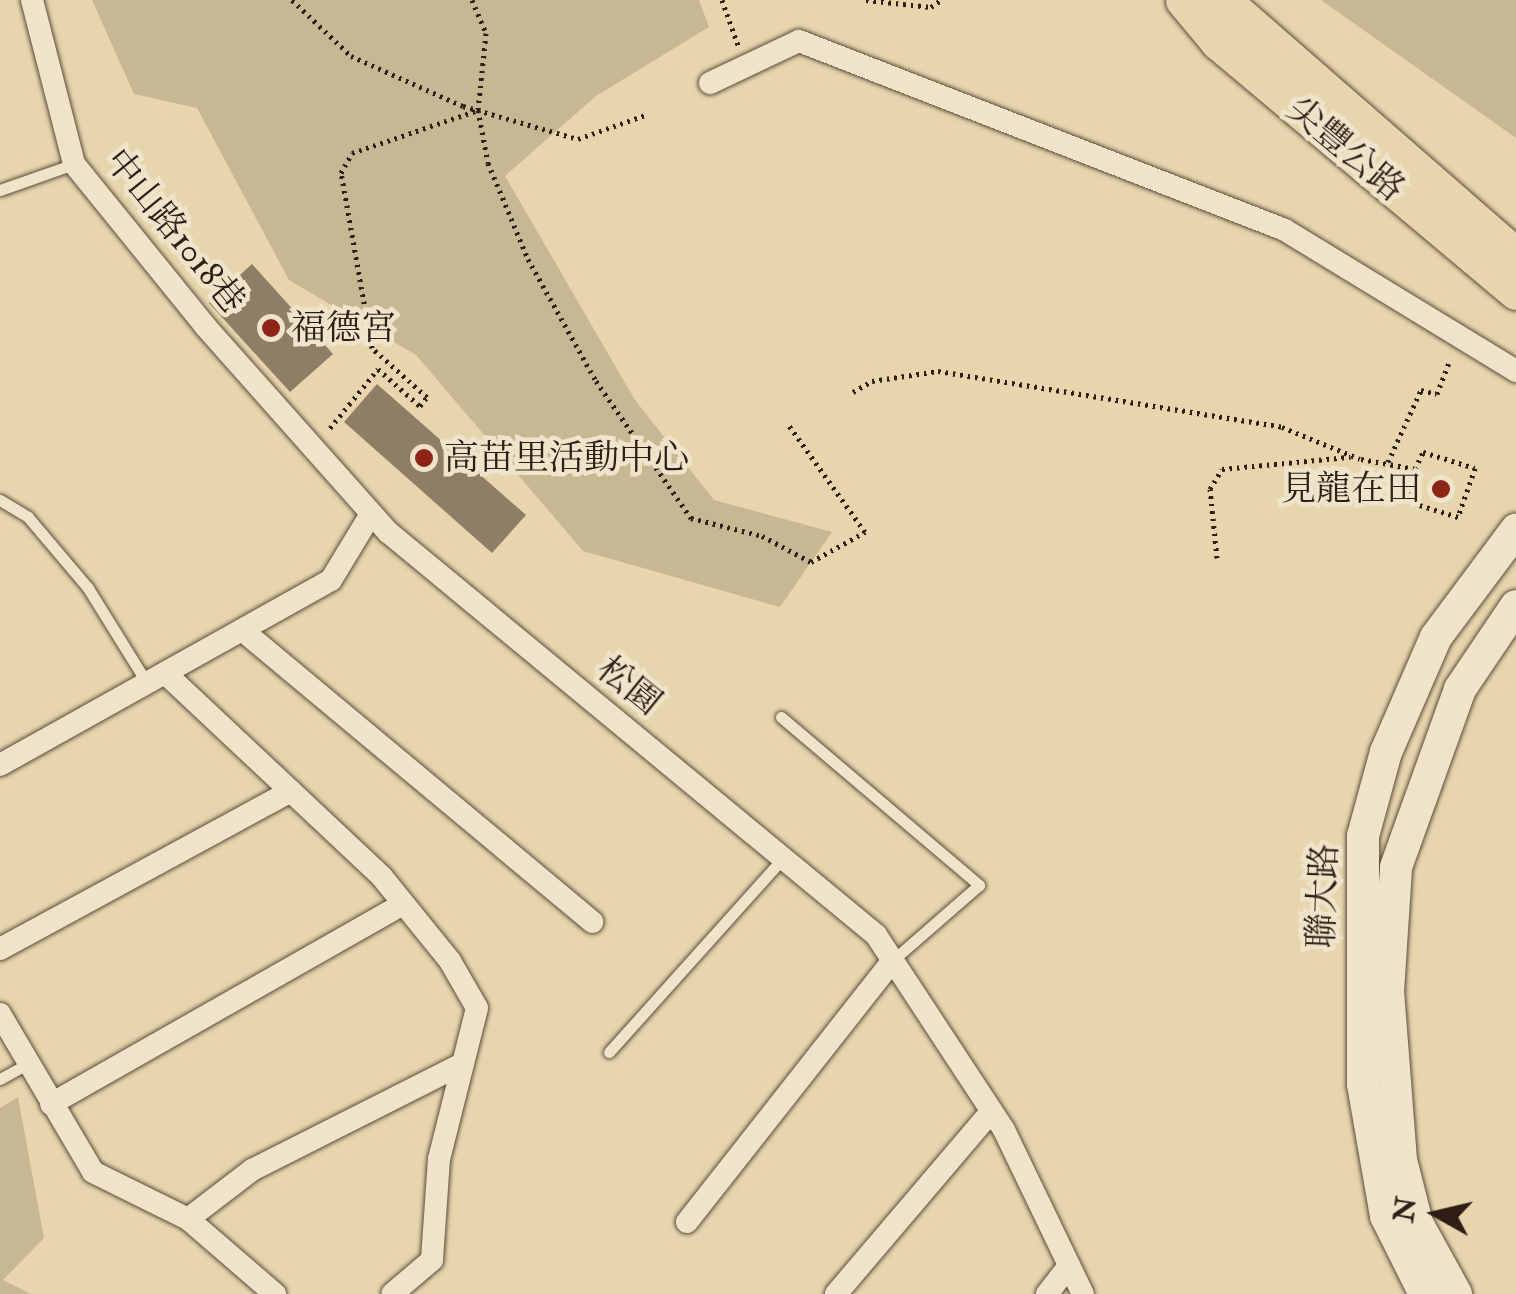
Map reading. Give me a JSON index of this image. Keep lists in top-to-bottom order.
{
  "streets": {
    "main road": ["尖豐公路"],
    "street": ["中山路1018巷", "松園", "聯大路"]
  },
  "crossings": [
    ["中山路1018巷", "松園"]
  ],
  "places": ["福德宮", "高苗里活動中心", "見龍在田"],
  "north": "left"
}
